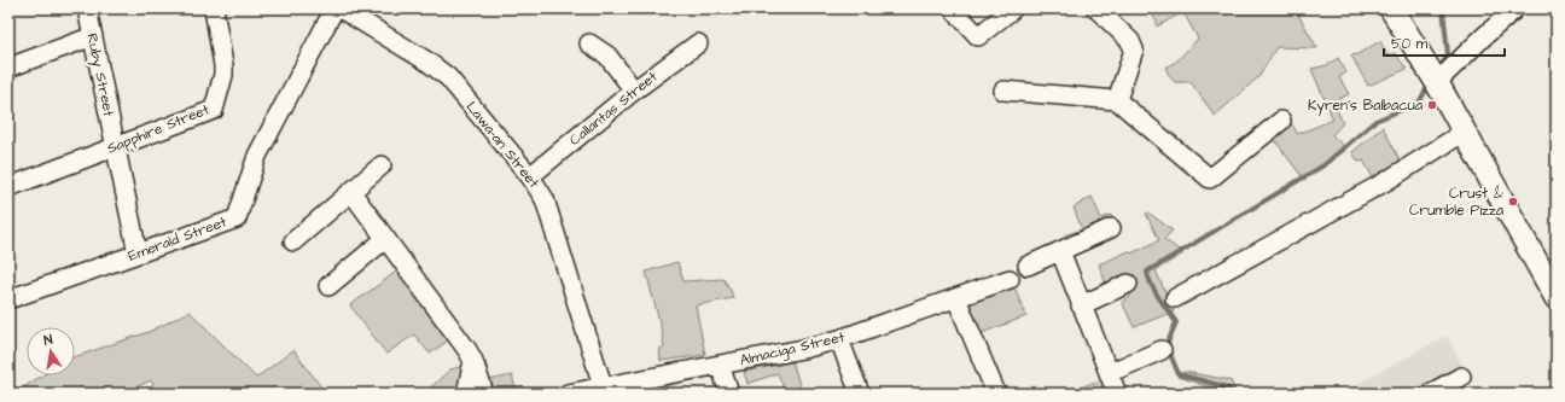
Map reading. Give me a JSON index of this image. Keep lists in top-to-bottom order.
{
  "streets": {
    "street": [
      "Ruby Street",
      "Callantas Street",
      "Sapphire Street",
      "Lawa-an Street",
      "Emerald Street",
      "Almaciga Street"
    ]
  },
  "crossings": [
    ["Ruby Street", "Sapphire Street"],
    ["Ruby Street", "Emerald Street"],
    ["Callantas Street", "Lawa-an Street"],
    ["Lawa-an Street", "Almaciga Street"]
  ],
  "places": ["Kyren's Balbacua", "Crust & Crumble Pizza"],
  "scale_bar": "50 m",
  "north": "top"
}
